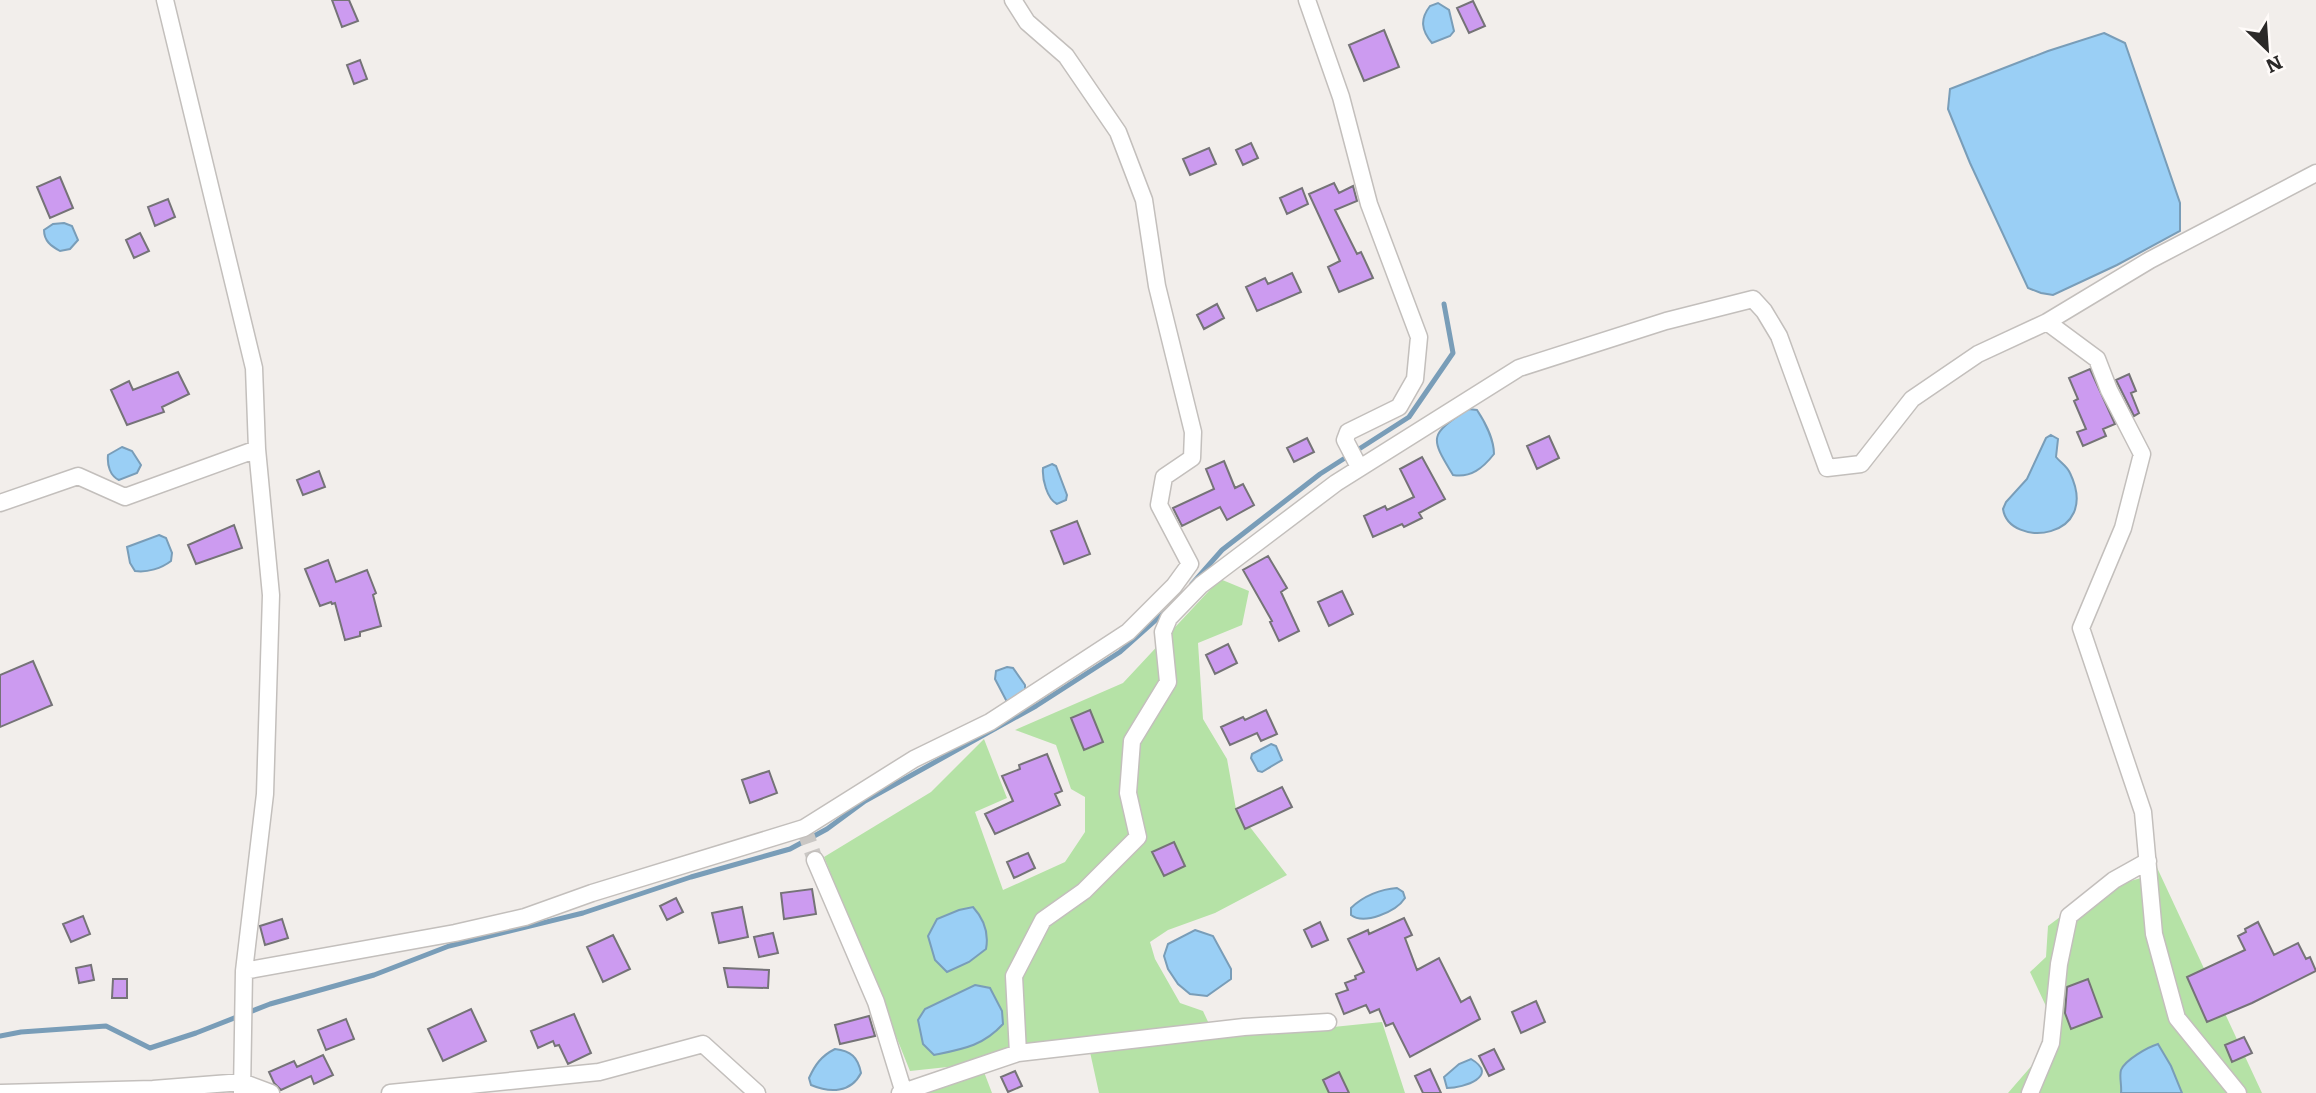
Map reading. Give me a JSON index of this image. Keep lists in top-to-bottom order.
{
  "north": "bottom right"
}
